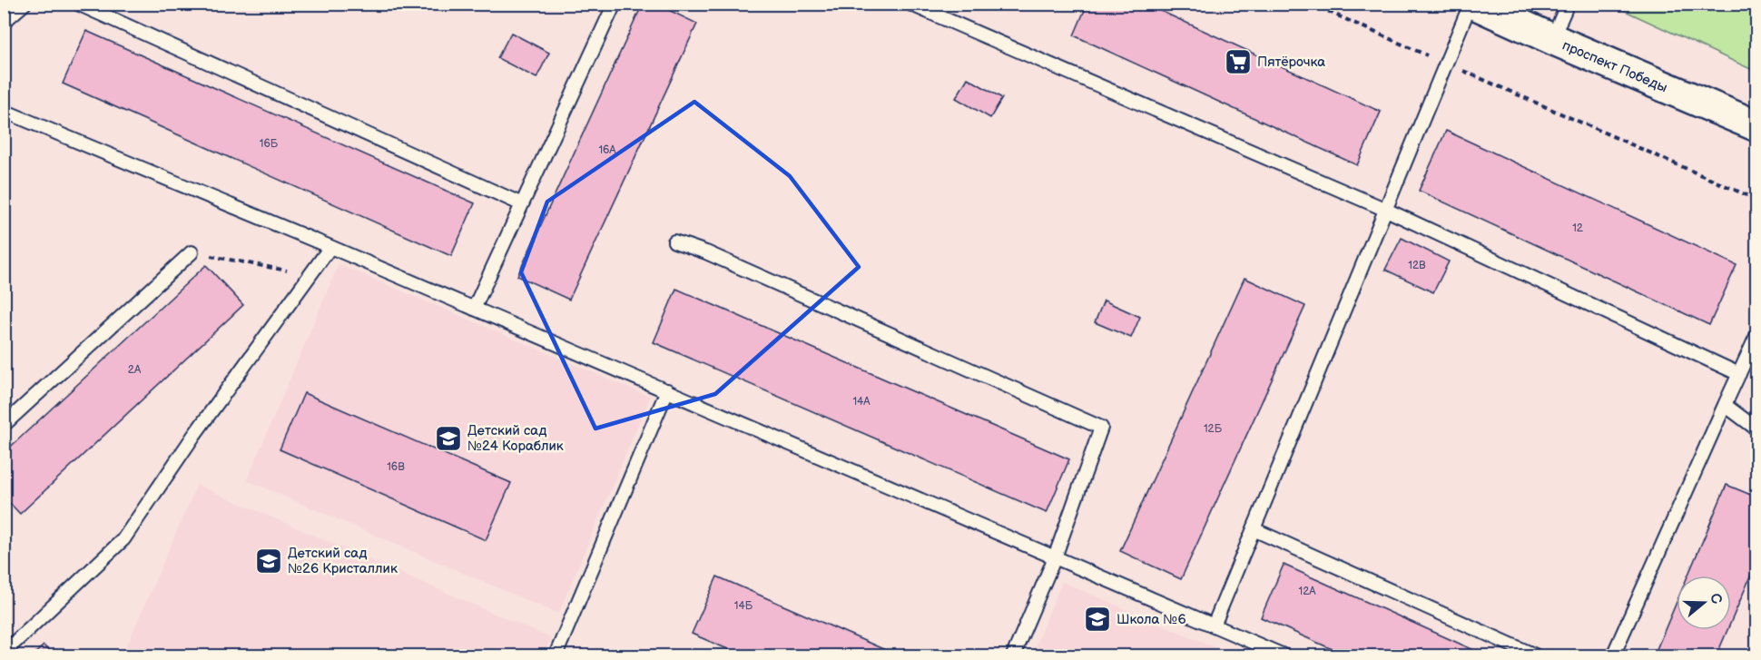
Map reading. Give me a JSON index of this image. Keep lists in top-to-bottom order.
{
  "streets": {
    "main road": ["проспект Победы"]
  },
  "places": {
    "supermarket": ["Пятёрочка"],
    "school or university": ["Детский сад №24 Кораблик", "Детский сад №26 Кристаллик", "Школа №6"]
  },
  "house_numbers": [
    "16Б",
    "16А",
    "12",
    "12В",
    "2А",
    "14А",
    "12Б",
    "16В",
    "12А",
    "14Б"
  ],
  "north": "right"
}
